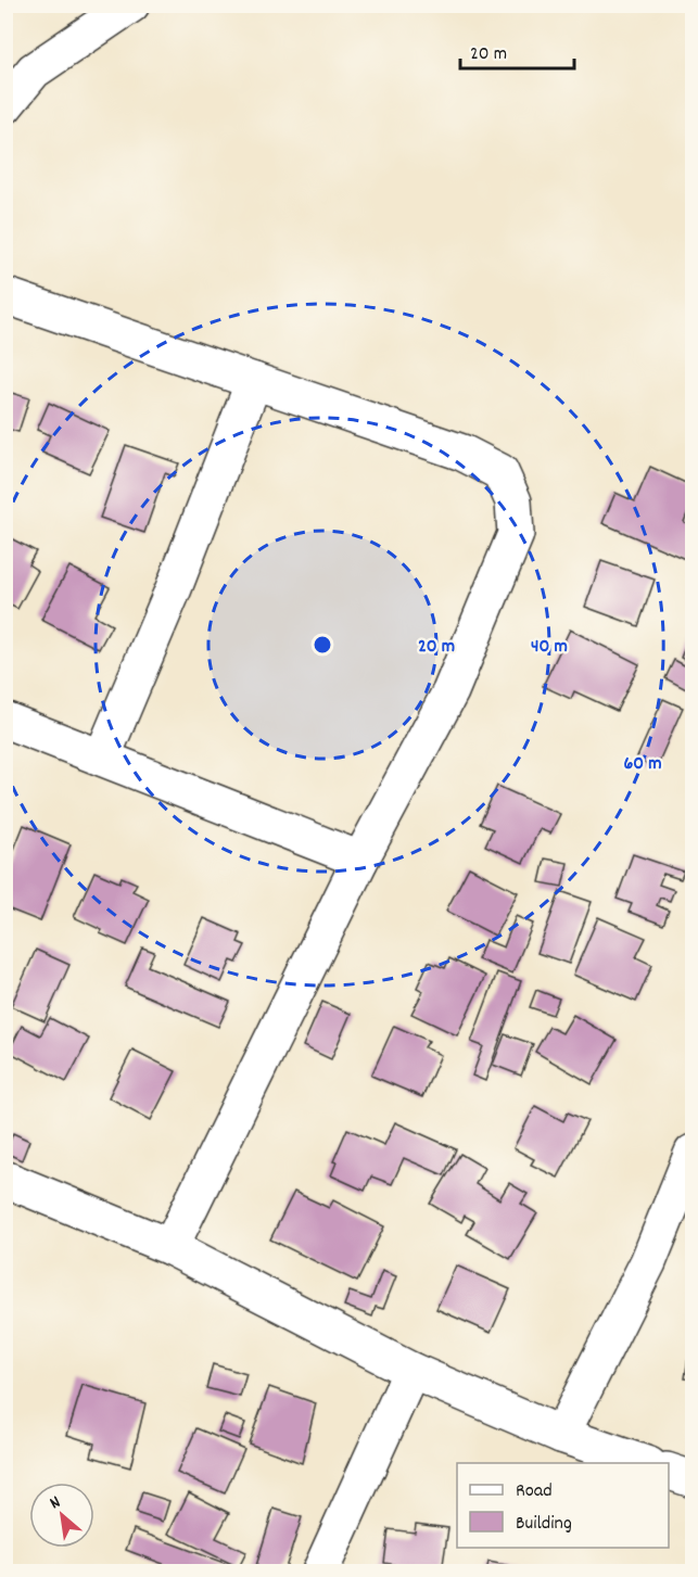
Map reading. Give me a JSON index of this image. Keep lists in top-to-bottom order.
{
  "legend": ["Road", "Building"],
  "scale_bar": "20 m",
  "north": "top left",
  "rings": ["20 m", "40 m", "60 m"]
}
